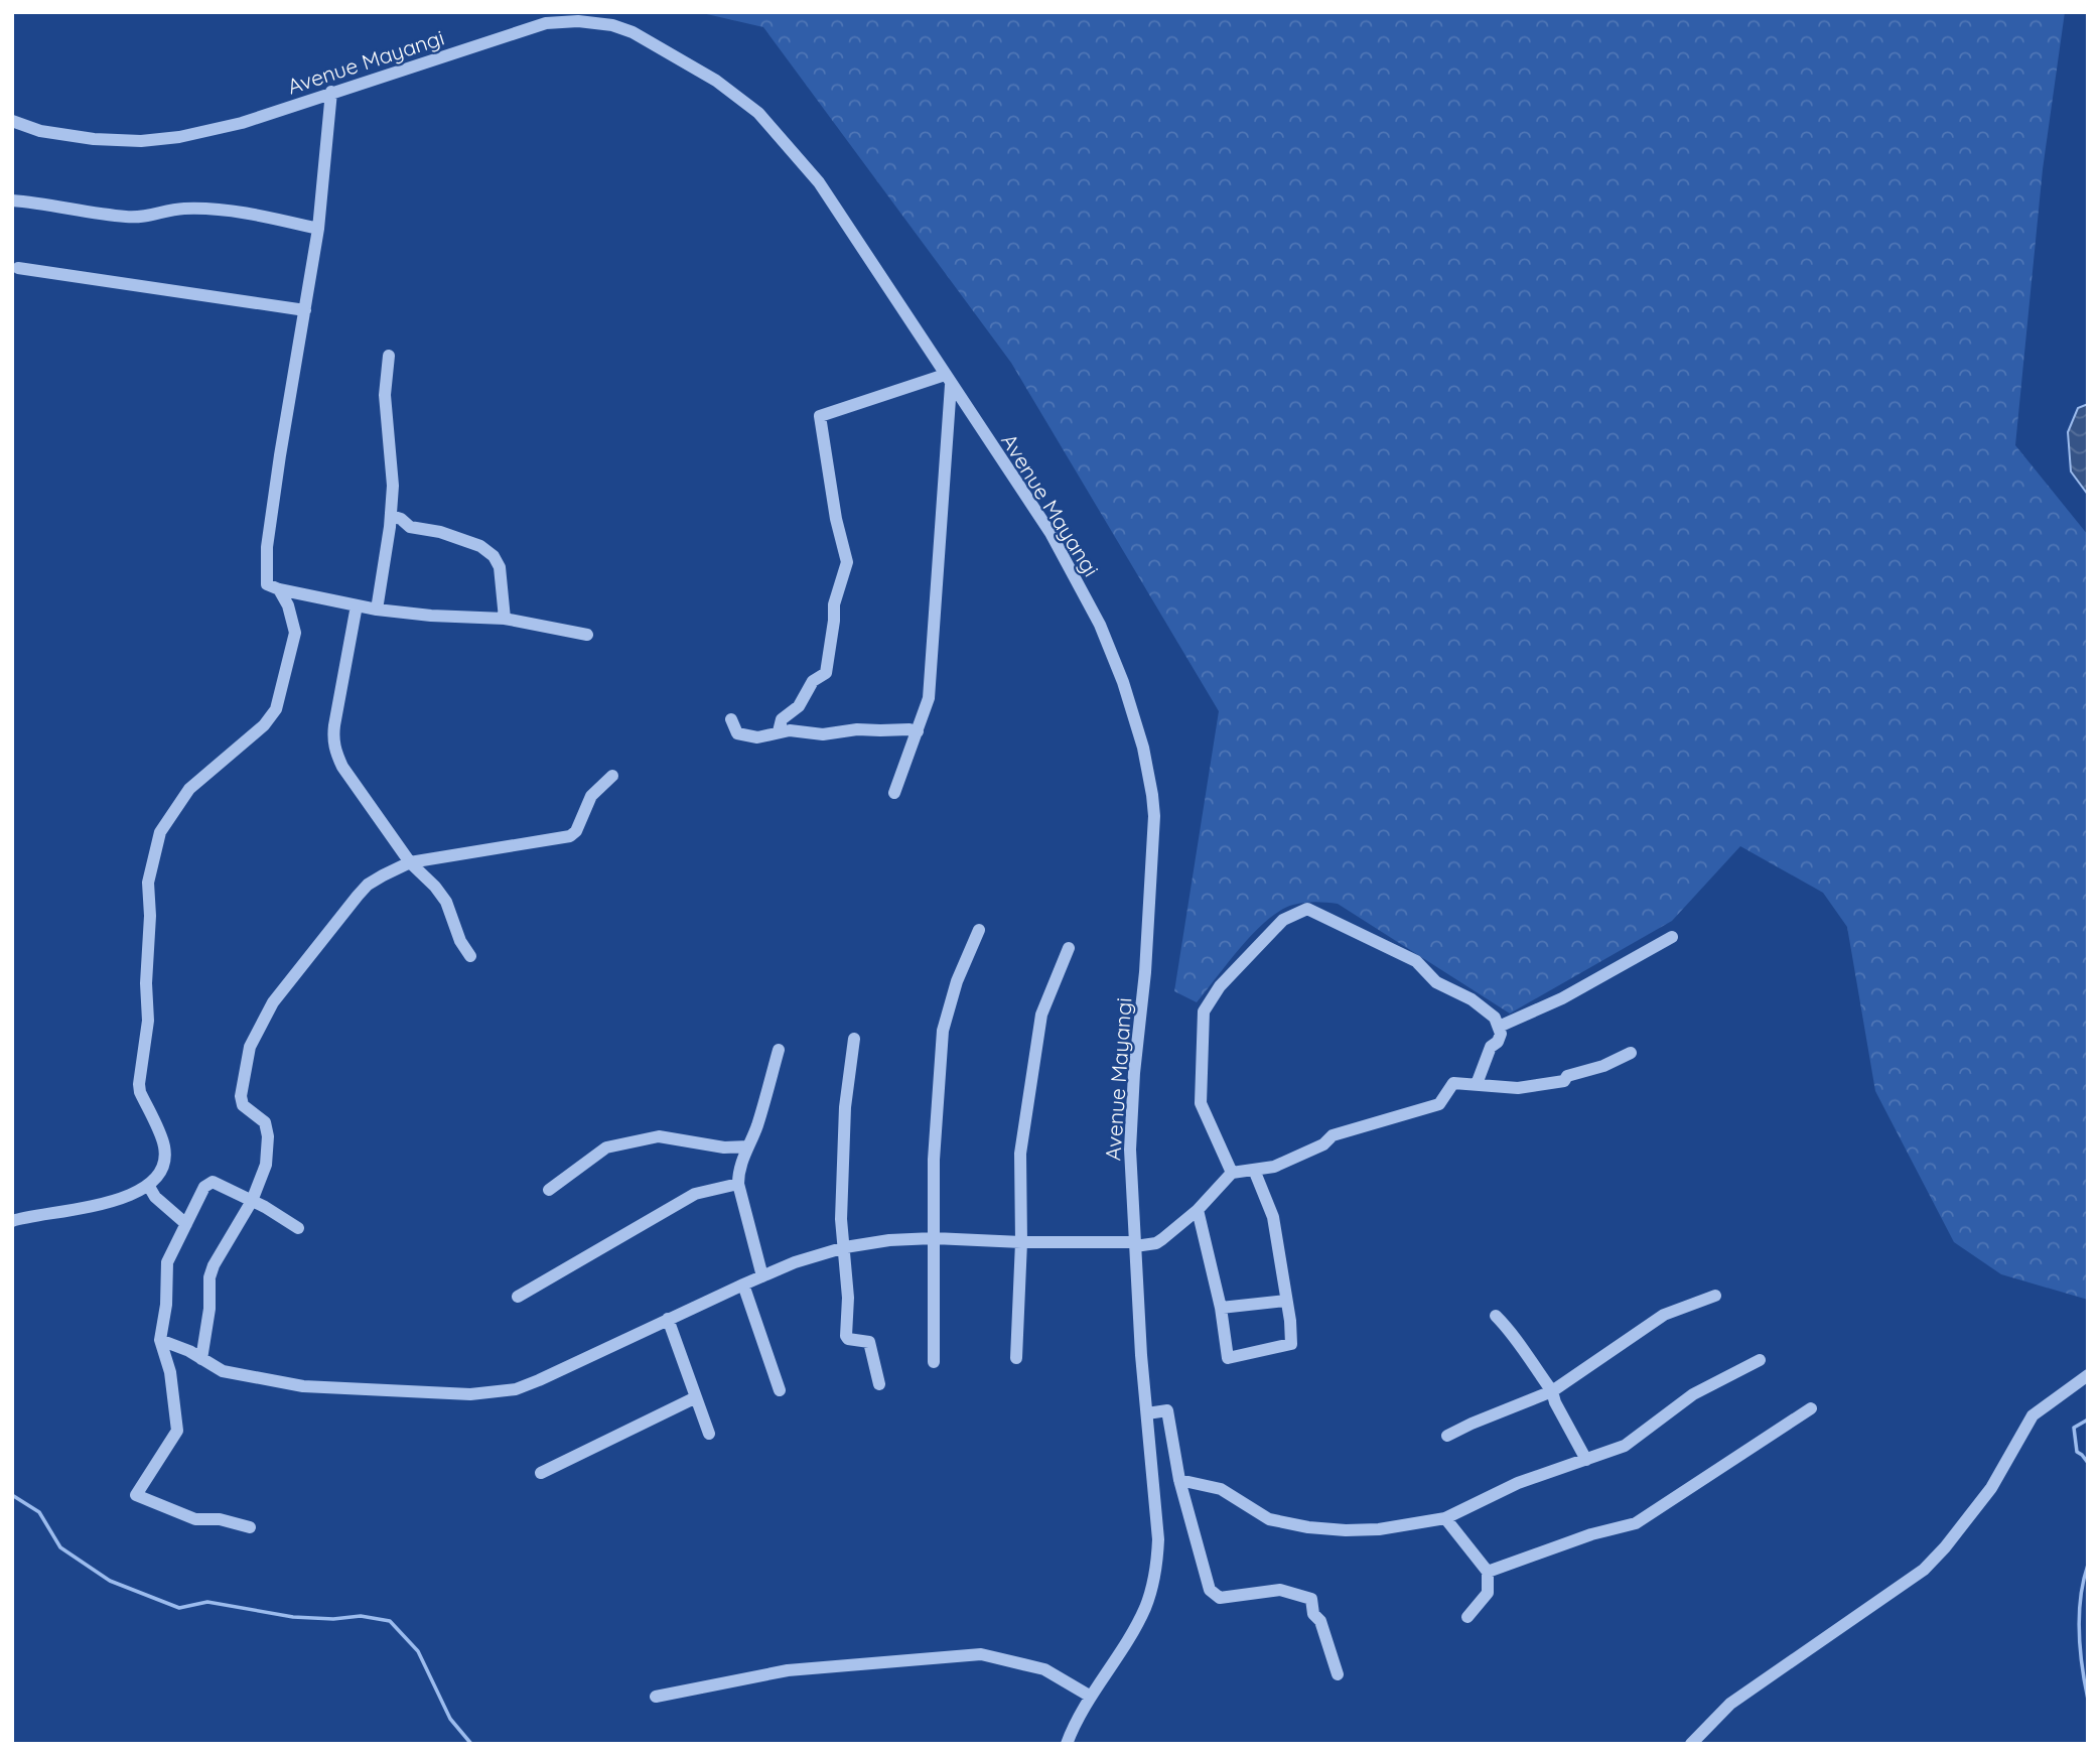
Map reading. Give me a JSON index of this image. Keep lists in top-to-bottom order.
{
  "streets": {
    "street": ["Avenue Mayangi"]
  }
}
